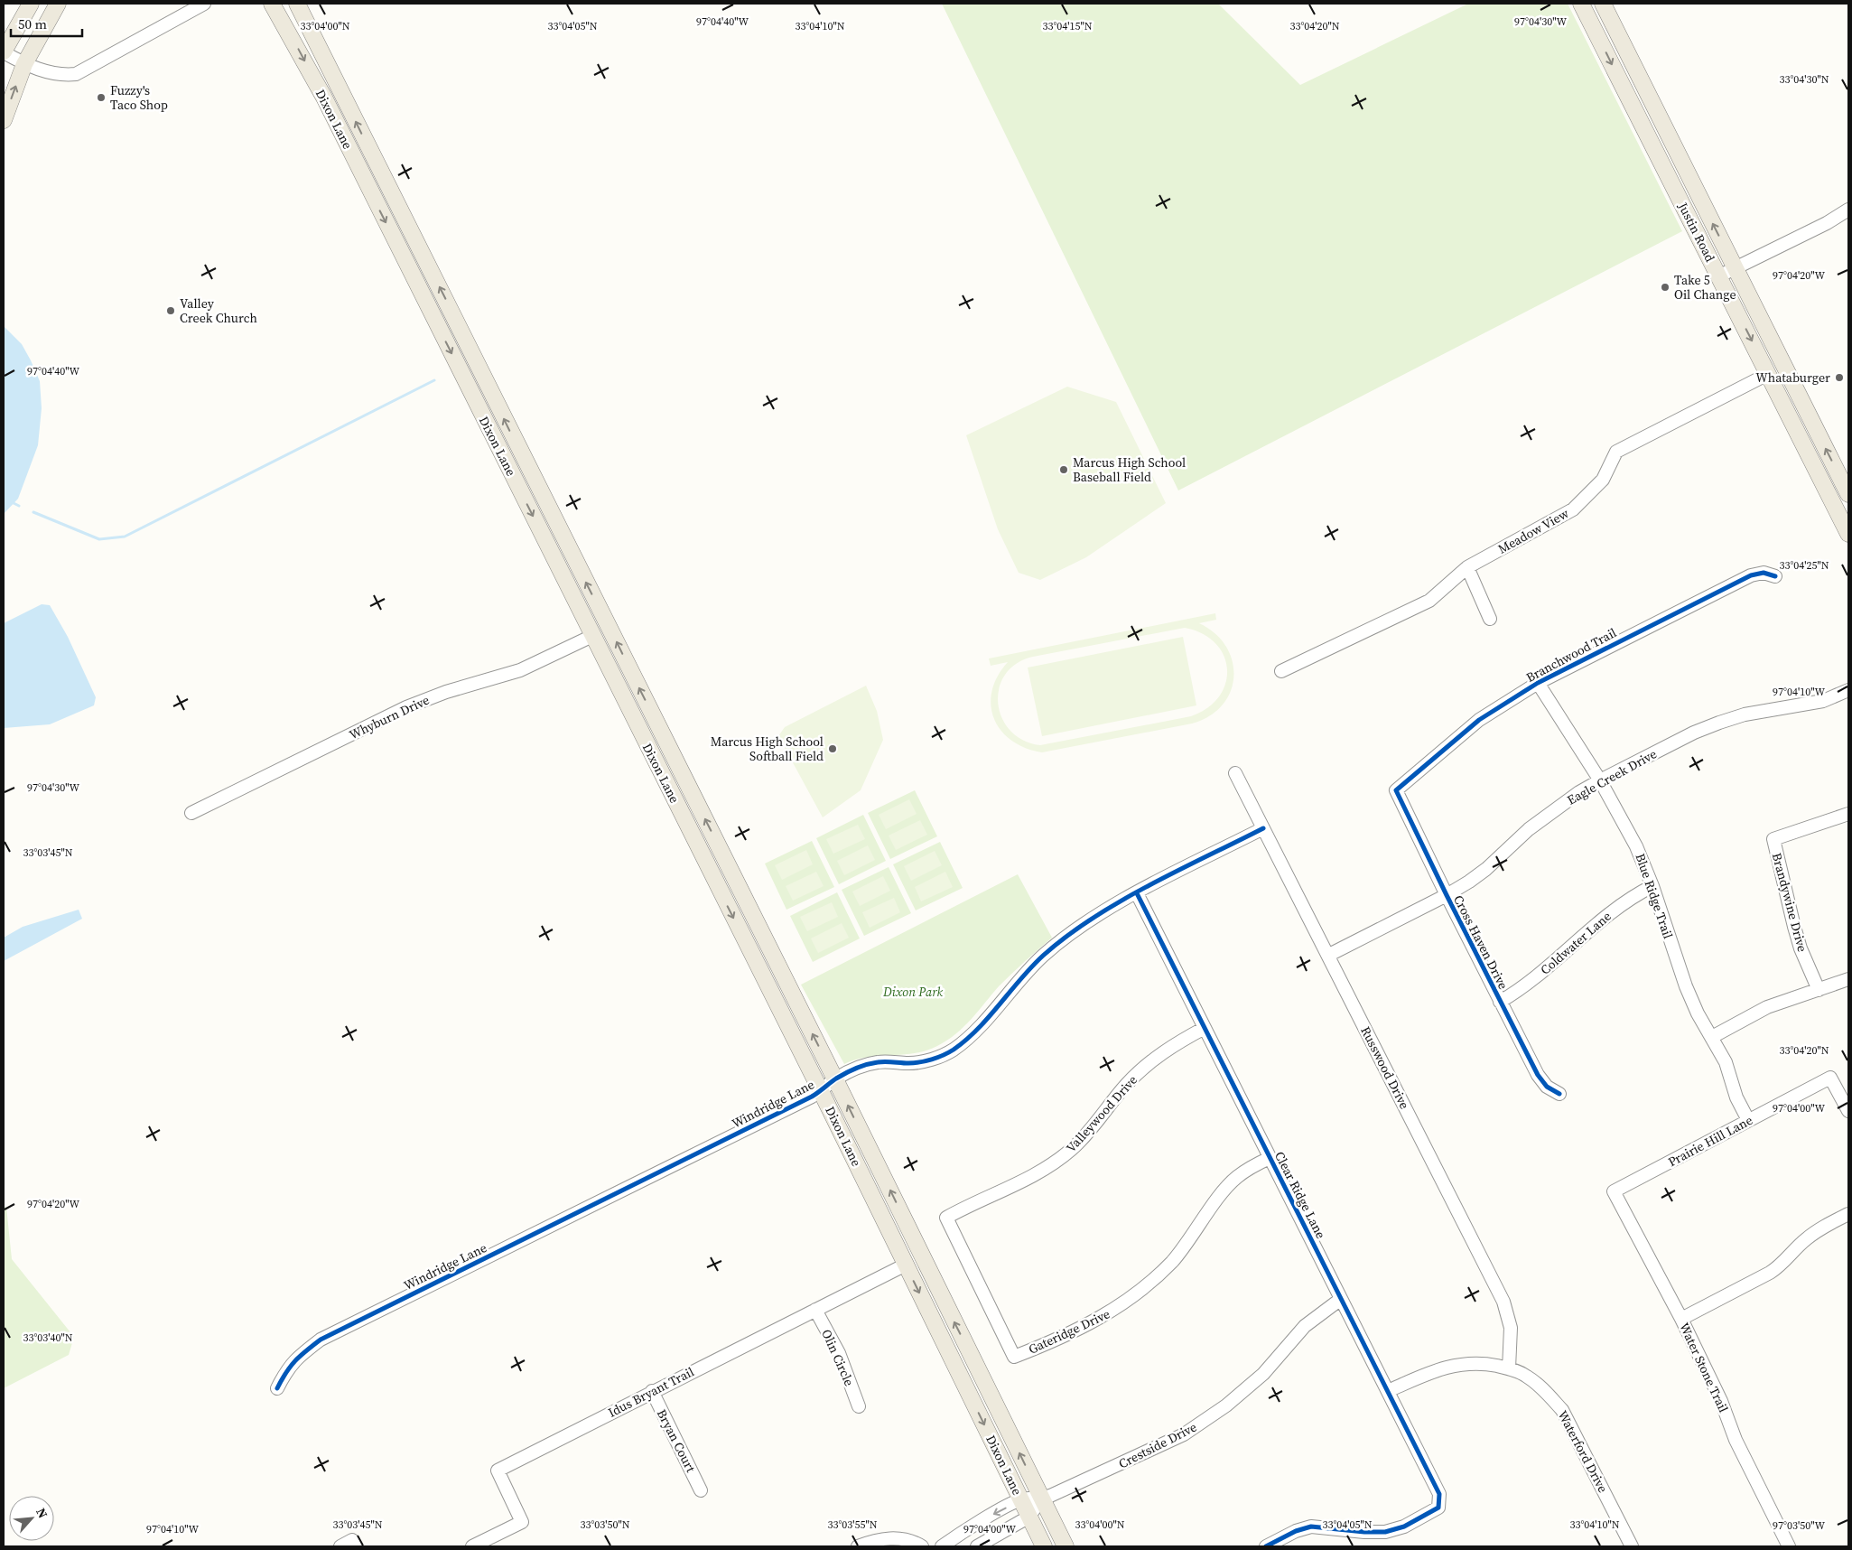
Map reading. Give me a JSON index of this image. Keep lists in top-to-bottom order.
{
  "streets": {
    "main road": ["Dixon Lane", "Justin Road"],
    "street": [
      "Meadow View",
      "Branchwood Trail",
      "Whyburn Drive",
      "Eagle Creek Drive",
      "Blue Ridge Trail",
      "Brandywine Drive",
      "Cross Haven Drive",
      "Coldwater Lane",
      "Russwood Drive",
      "Windridge Lane",
      "Valleywood Drive",
      "Prairie Hill Lane",
      "Clear Ridge Lane",
      "Gateridge Drive",
      "Olin Circle",
      "Water Stone Trail",
      "Idus Bryant Trail",
      "Bryan Court",
      "Crestside Drive",
      "Waterford Drive"
    ]
  },
  "crossings": [
    ["Dixon Lane", "Whyburn Drive"],
    ["Dixon Lane", "Windridge Lane"],
    ["Dixon Lane", "Idus Bryant Trail"],
    ["Dixon Lane", "Crestside Drive"],
    ["Justin Road", "Meadow View"],
    ["Branchwood Trail", "Blue Ridge Trail"],
    ["Branchwood Trail", "Cross Haven Drive"],
    ["Eagle Creek Drive", "Blue Ridge Trail"],
    ["Eagle Creek Drive", "Cross Haven Drive"],
    ["Eagle Creek Drive", "Russwood Drive"],
    ["Blue Ridge Trail", "Coldwater Lane"],
    ["Blue Ridge Trail", "Prairie Hill Lane"],
    ["Cross Haven Drive", "Coldwater Lane"],
    ["Russwood Drive", "Windridge Lane"],
    ["Russwood Drive", "Waterford Drive"],
    ["Windridge Lane", "Clear Ridge Lane"],
    ["Valleywood Drive", "Clear Ridge Lane"],
    ["Valleywood Drive", "Gateridge Drive"],
    ["Prairie Hill Lane", "Water Stone Trail"],
    ["Clear Ridge Lane", "Gateridge Drive"],
    ["Clear Ridge Lane", "Crestside Drive"],
    ["Clear Ridge Lane", "Waterford Drive"],
    ["Olin Circle", "Idus Bryant Trail"],
    ["Idus Bryant Trail", "Bryan Court"]
  ],
  "parks": ["Dixon Park"],
  "places": [
    "Fuzzy's Taco Shop",
    "Take 5 Oil Change",
    "Valley Creek Church",
    "Whataburger",
    "Marcus High School Baseball Field",
    "Marcus High School Softball Field"
  ],
  "scale_bar": "50 m",
  "north": "top right",
  "coordinates": [
    "97°04'40\"W",
    "97°04'30\"W",
    "33°04'00\"N",
    "33°04'05\"N",
    "33°04'10\"N",
    "33°04'15\"N",
    "33°04'20\"N",
    "33°04'30\"N",
    "97°04'20\"W",
    "33°04'25\"N",
    "97°04'10\"W",
    "33°03'45\"N",
    "97°04'00\"W",
    "33°03'40\"N",
    "33°03'50\"N",
    "33°03'55\"N",
    "97°03'50\"W"
  ]
}
